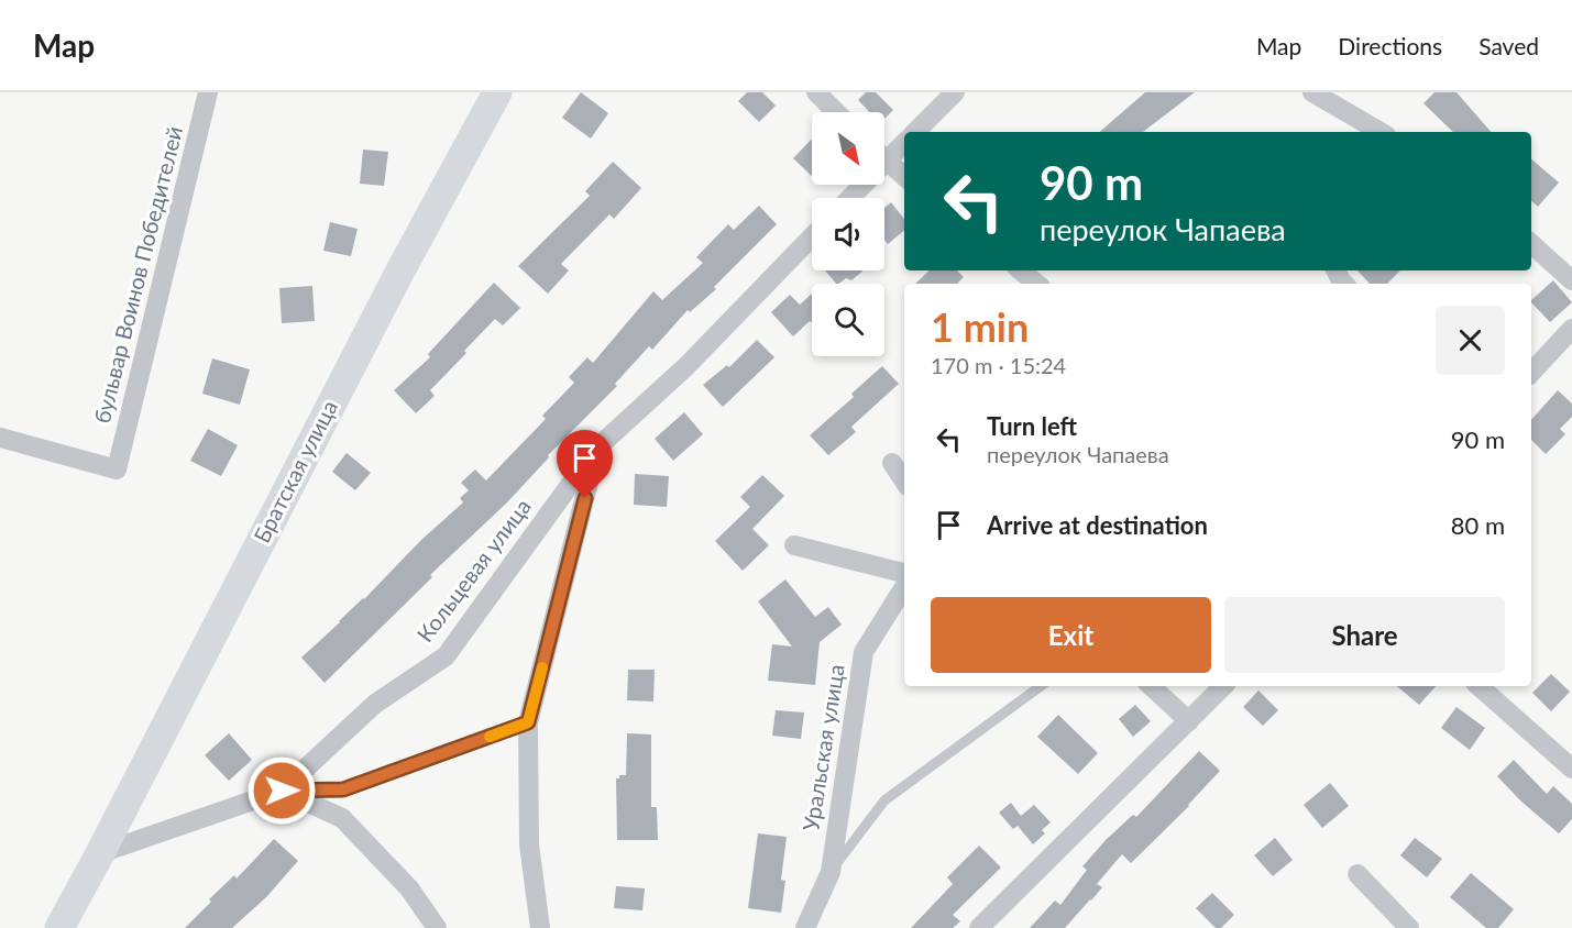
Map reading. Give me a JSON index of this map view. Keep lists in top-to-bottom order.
{
  "streets": {
    "main road": ["Братская улица"],
    "street": ["бульвар Воинов Победителей", "Кольцевая улица", "Уральская улица"]
  },
  "crossings": [
    ["Братская улица", "Кольцевая улица"]
  ],
  "north": "bottom right",
  "page": {
    "header": "Map",
    "nav": ["Map", "Directions", "Saved"],
    "turn": ["90 m", "переулок Чапаева"],
    "heading": ["1 min", "170 m · 15:24"],
    "list": [
      {
        "name": "Turn left",
        "note": "переулок Чапаева",
        "value": "90 m"
      },
      {
        "name": "Arrive at destination",
        "value": "80 m"
      }
    ],
    "buttons": ["Exit", "Share"]
  }
}
